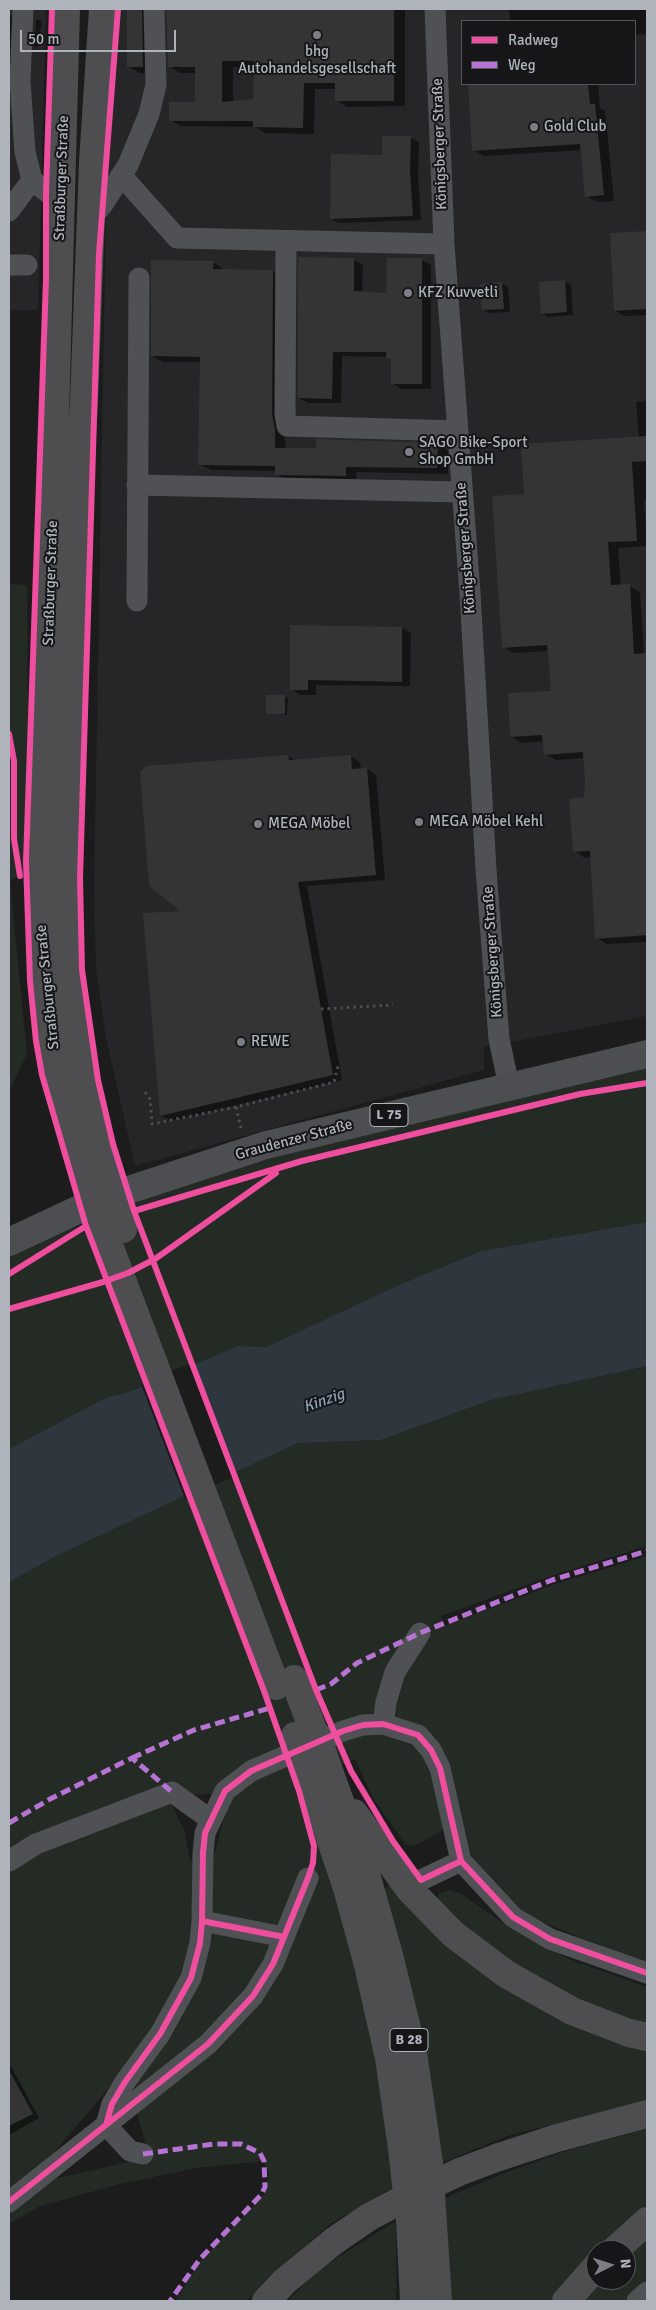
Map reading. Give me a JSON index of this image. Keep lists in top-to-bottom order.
{
  "streets": {
    "highway": ["Straßburger Straße", "B 28"],
    "main road": ["L 75", "Graudenzer Straße"],
    "street": ["Königsberger Straße"]
  },
  "crossings": [
    ["Königsberger Straße", "Graudenzer Straße"],
    ["Straßburger Straße", "B 28"]
  ],
  "water": ["Kinzig"],
  "places": [
    "bhg Autohandelsgesellschaft",
    "Gold Club",
    "KFZ Kuvvetli",
    "SAGO Bike-Sport Shop GmbH",
    "MEGA Möbel Kehl",
    "MEGA Möbel",
    "REWE"
  ],
  "legend": ["Radweg", "Weg"],
  "scale_bar": "50 m",
  "north": "right"
}
